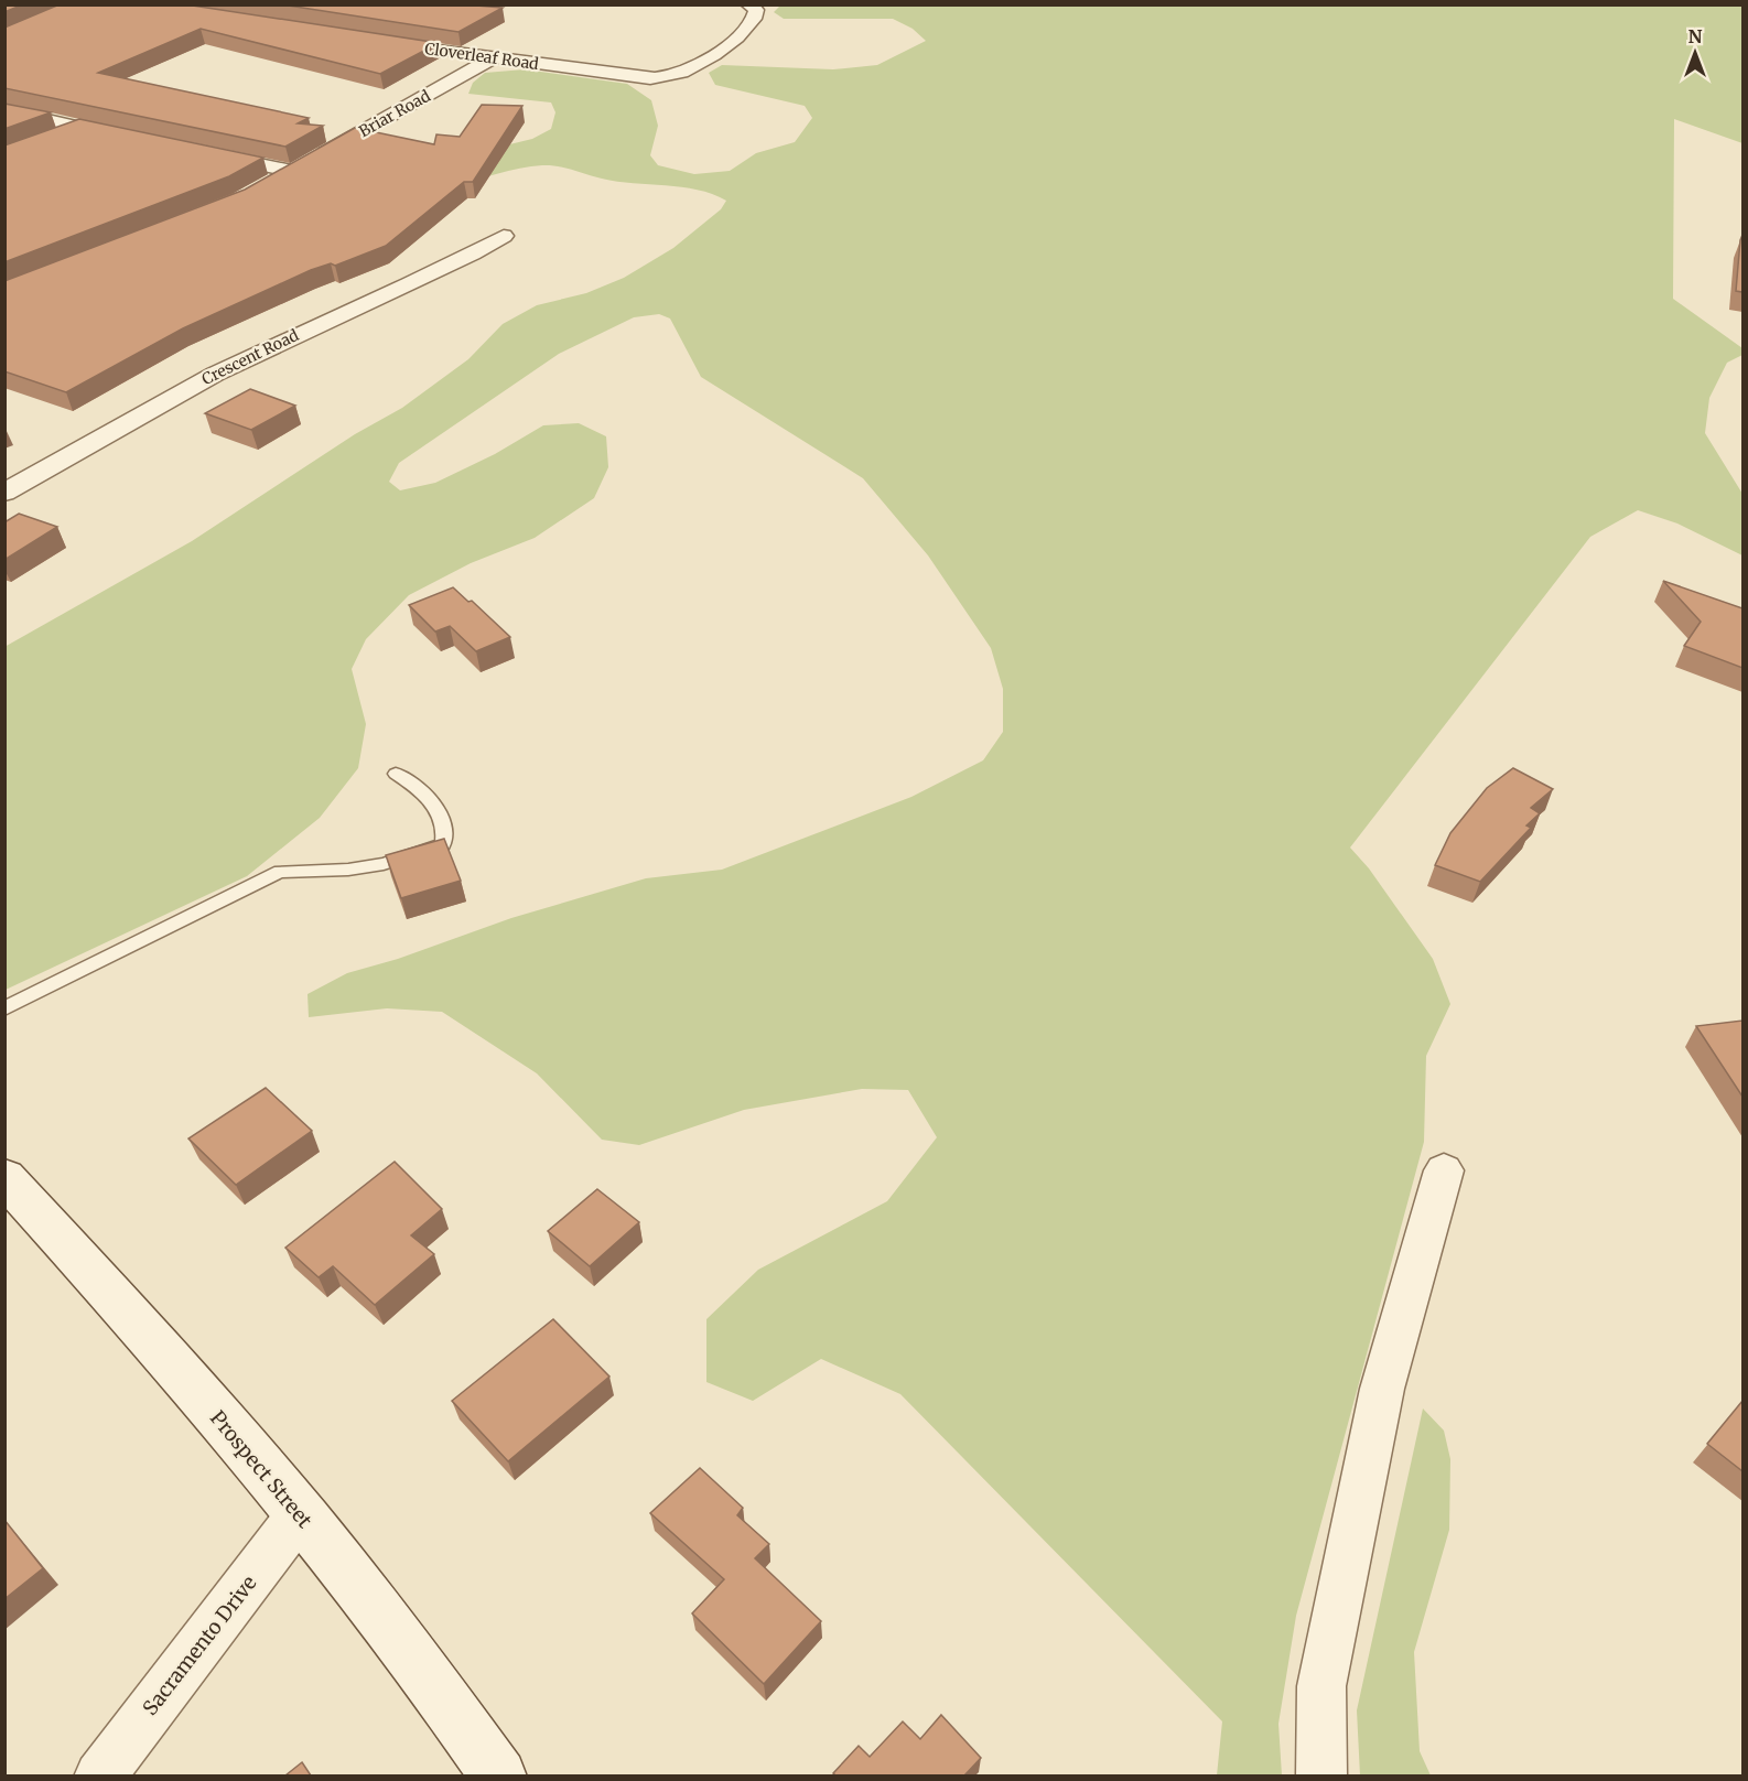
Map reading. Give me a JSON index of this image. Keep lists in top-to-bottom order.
{
  "streets": {
    "main road": ["Prospect Street"],
    "street": [
      "Cloverleaf Road",
      "Briar Road",
      "Crescent Road",
      "Sacramento Drive"
    ]
  },
  "crossings": [
    ["Cloverleaf Road", "Briar Road"],
    ["Prospect Street", "Sacramento Drive"]
  ],
  "north": "top"
}
